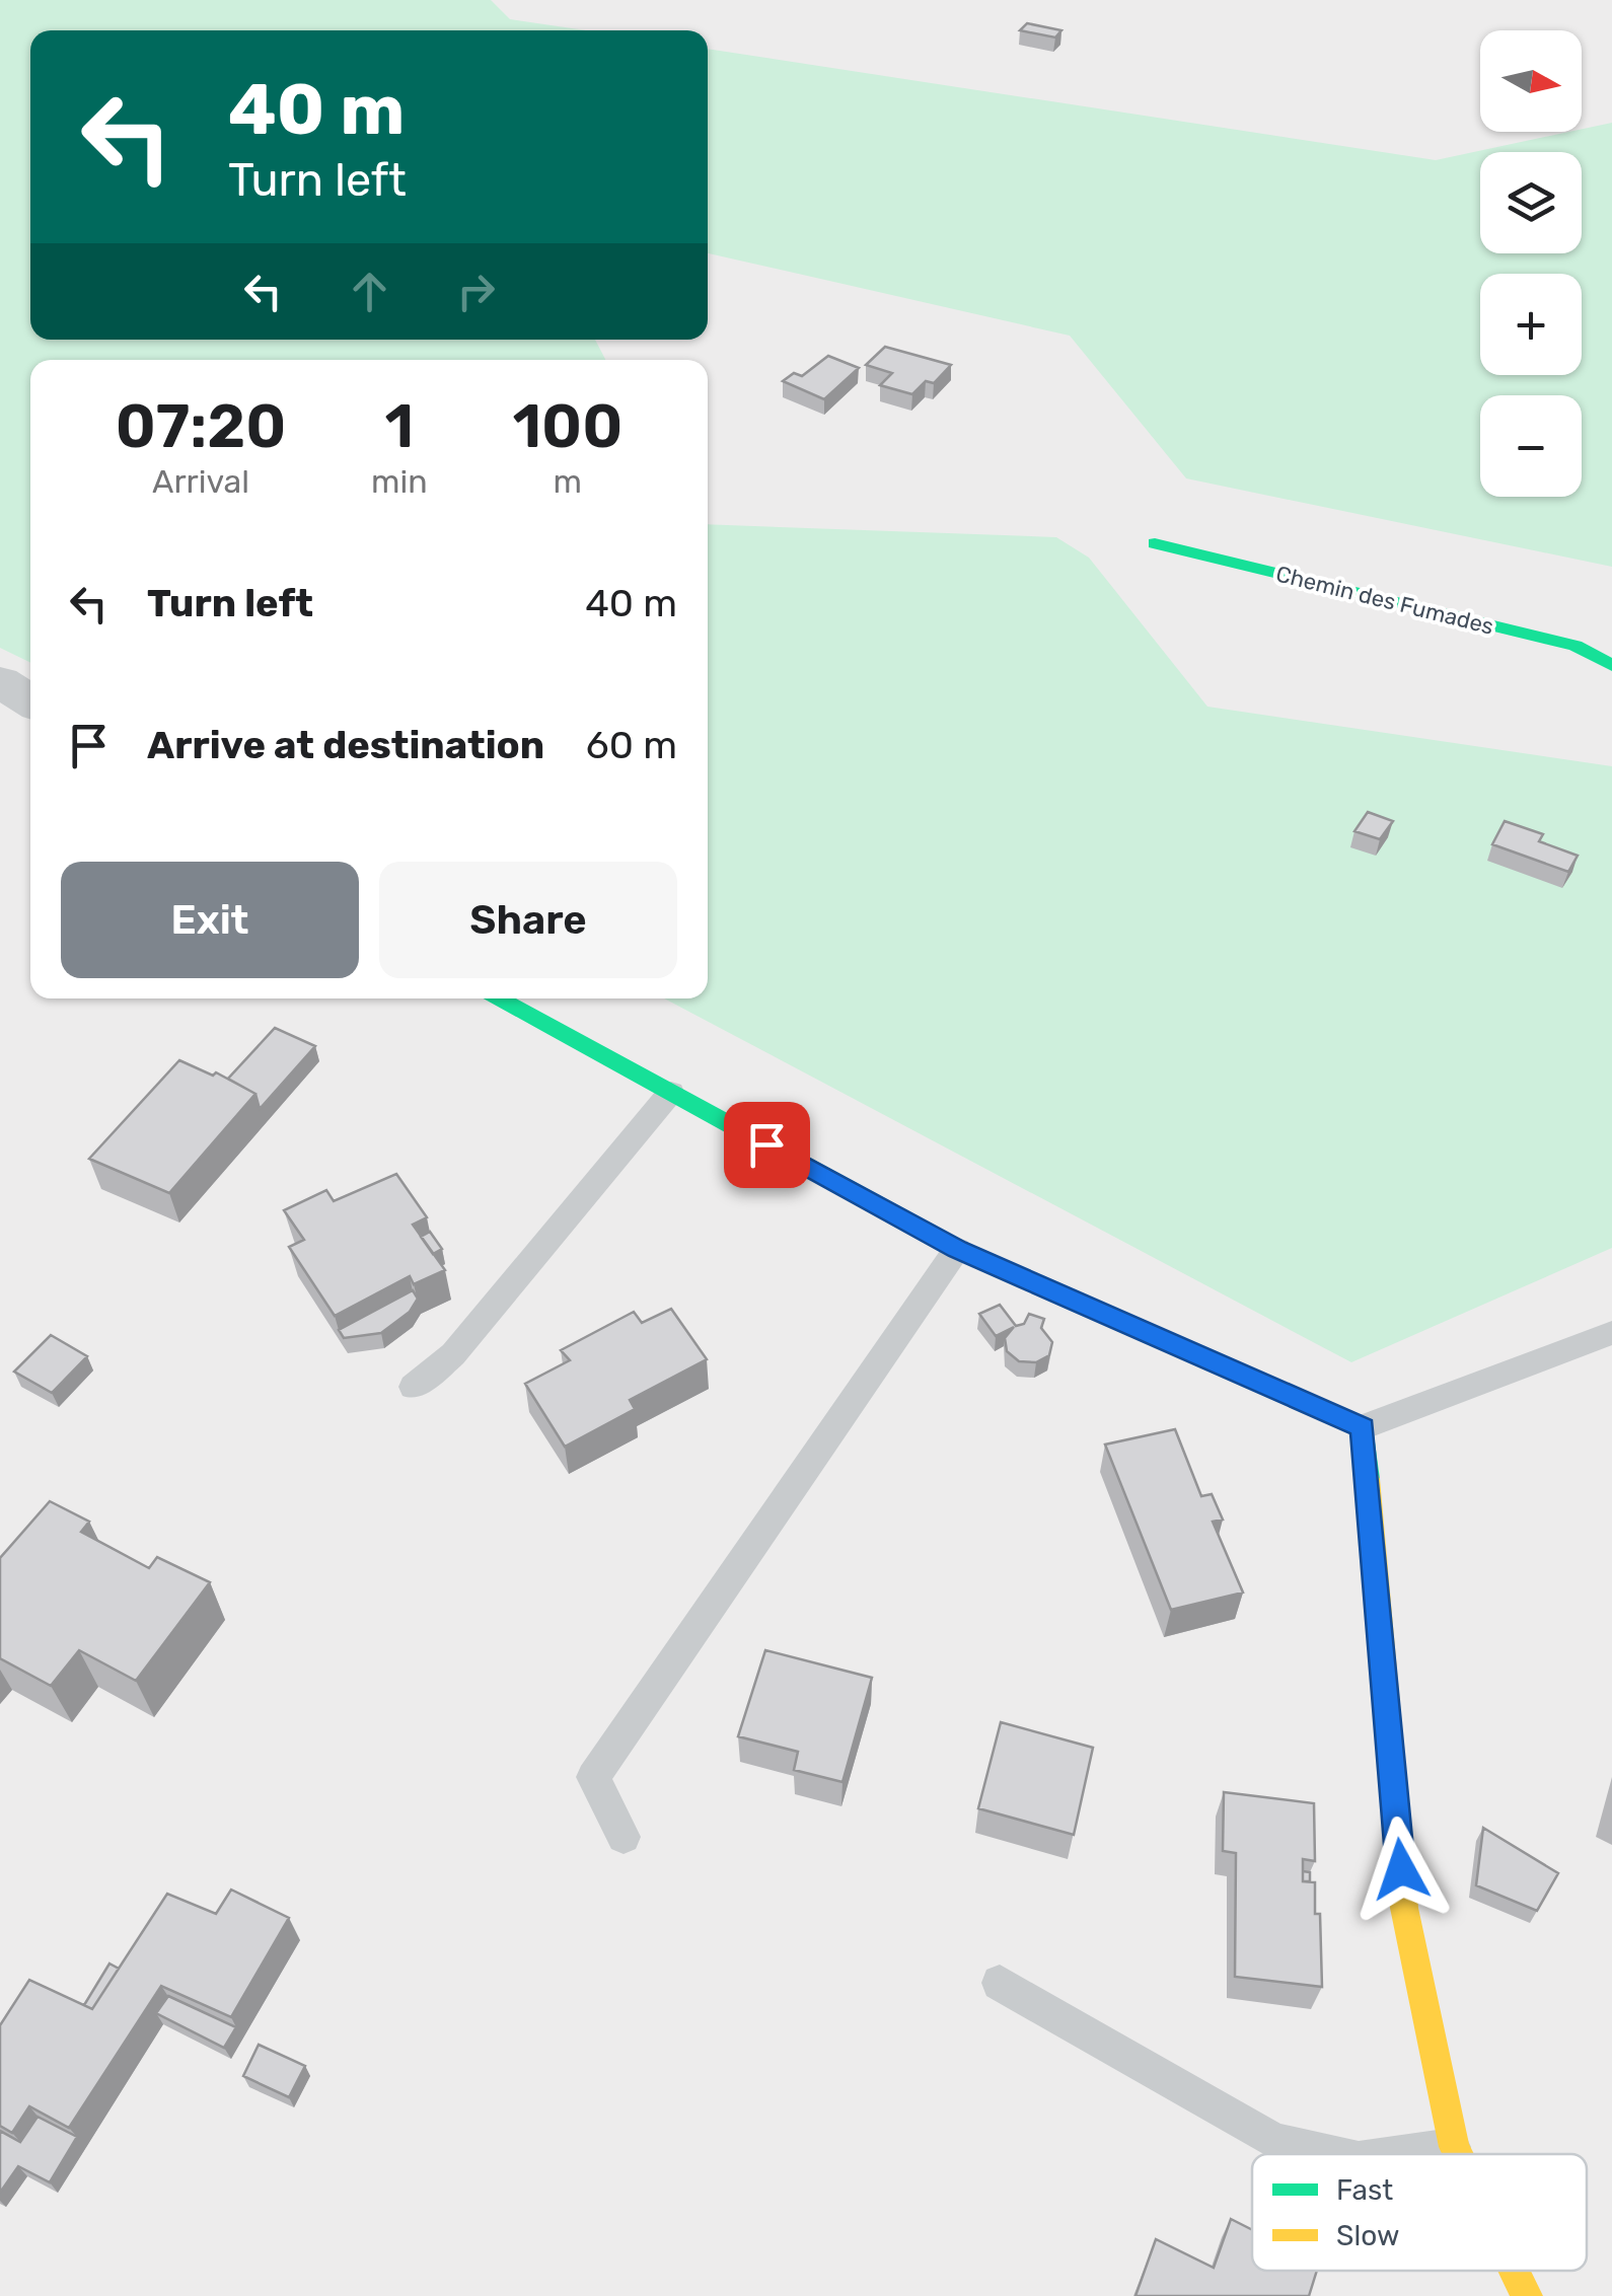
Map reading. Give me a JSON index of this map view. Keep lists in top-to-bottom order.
{
  "streets": {
    "street": ["Chemin des Fumades"]
  },
  "legend": ["Fast", "Slow"],
  "north": "right",
  "page": {
    "map_buttons": ["+", "−"],
    "turn": ["40 m", "Turn left"],
    "eta": [
      "07:20",
      "Arrival",
      "1",
      "min",
      "100",
      "m"
    ],
    "list": [
      {
        "name": "Turn left",
        "value": "40 m"
      },
      {
        "name": "Arrive at destination",
        "value": "60 m"
      }
    ],
    "buttons": ["Exit", "Share"]
  }
}
